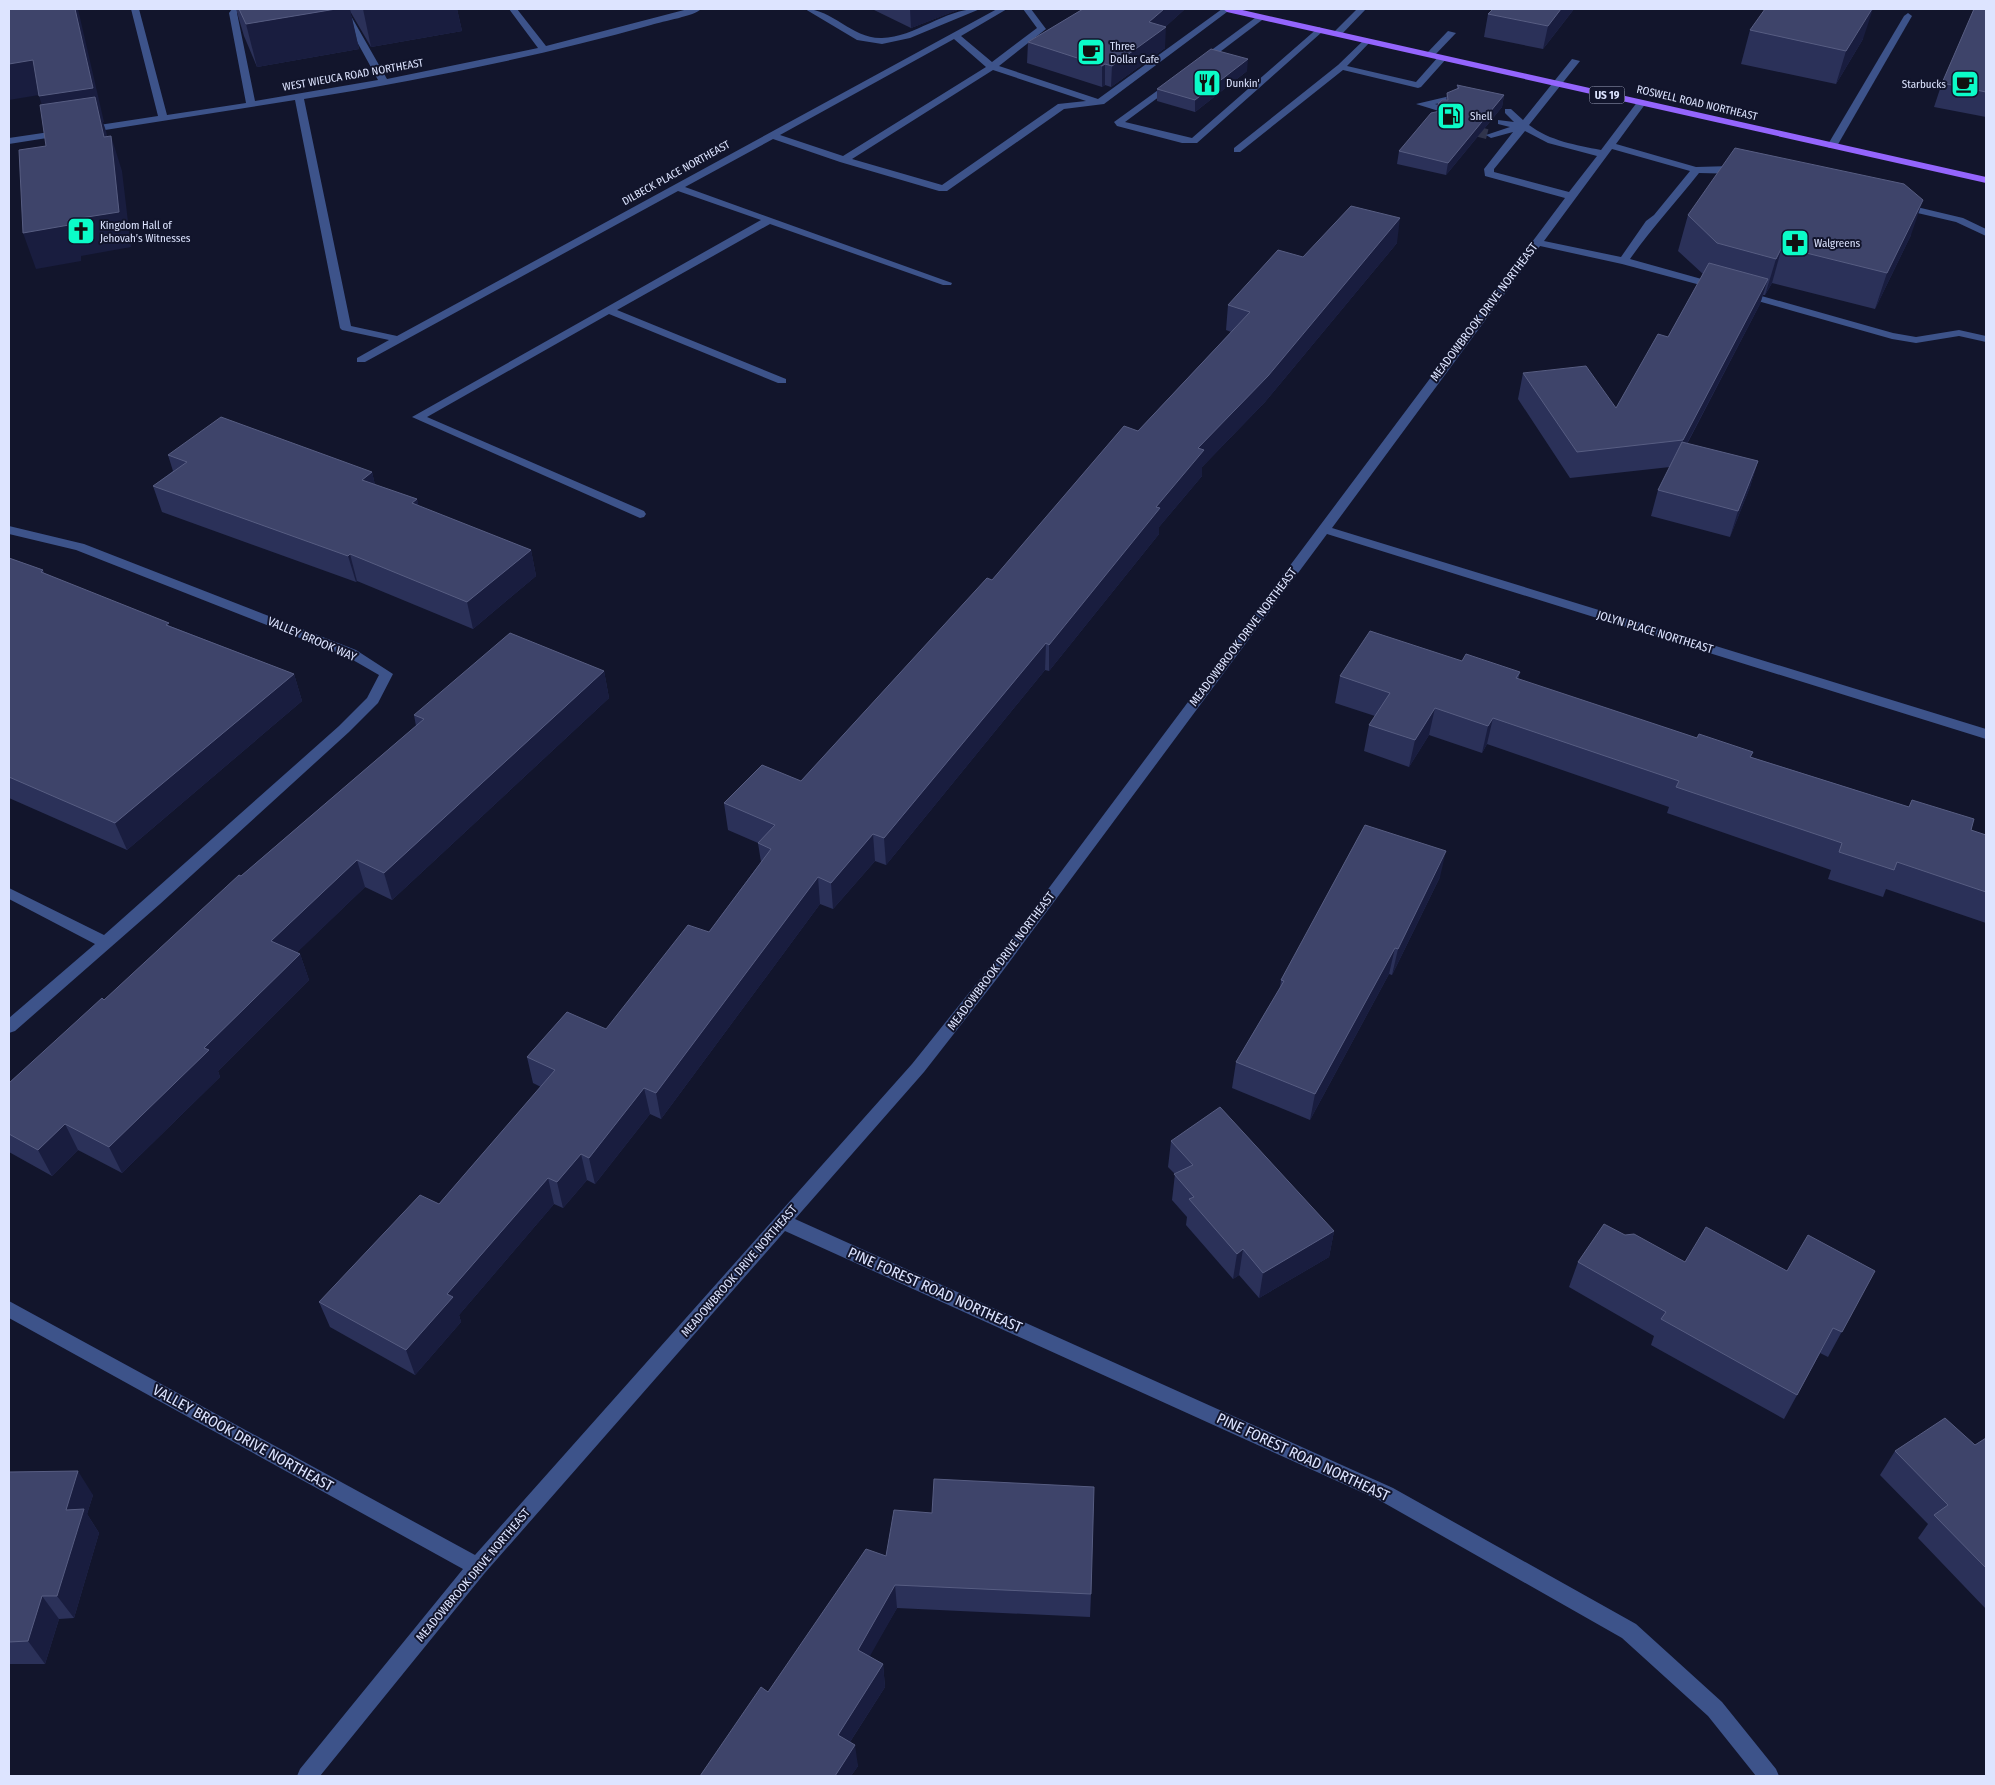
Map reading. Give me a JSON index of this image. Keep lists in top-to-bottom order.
{
  "streets": {
    "main road": ["US 19", "ROSWELL ROAD NORTHEAST"],
    "street": [
      "WEST WIEUCA ROAD NORTHEAST",
      "DILBECK PLACE NORTHEAST",
      "MEADOWBROOK DRIVE NORTHEAST",
      "JOLYN PLACE NORTHEAST",
      "VALLEY BROOK WAY",
      "PINE FOREST ROAD NORTHEAST",
      "VALLEY BROOK DRIVE NORTHEAST"
    ]
  },
  "crossings": [
    ["ROSWELL ROAD NORTHEAST", "MEADOWBROOK DRIVE NORTHEAST"],
    ["MEADOWBROOK DRIVE NORTHEAST", "JOLYN PLACE NORTHEAST"],
    ["MEADOWBROOK DRIVE NORTHEAST", "PINE FOREST ROAD NORTHEAST"],
    ["MEADOWBROOK DRIVE NORTHEAST", "VALLEY BROOK DRIVE NORTHEAST"]
  ],
  "places": {
    "cafe": ["Three Dollar Cafe", "Starbucks"],
    "restaurant": ["Dunkin'"],
    "fuel station": ["Shell"],
    "church": ["Kingdom Hall of Jehovah’s Witnesses"],
    "pharmacy": ["Walgreens"]
  }
}
